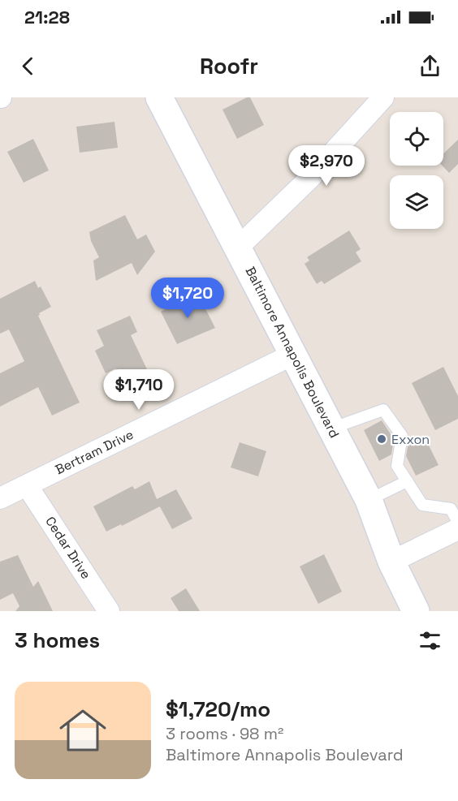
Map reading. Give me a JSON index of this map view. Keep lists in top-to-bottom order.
{
  "streets": {
    "main road": ["Baltimore Annapolis Boulevard"],
    "street": ["Bertram Drive", "Cedar Drive"]
  },
  "crossings": [
    ["Baltimore Annapolis Boulevard", "Bertram Drive"],
    ["Bertram Drive", "Cedar Drive"]
  ],
  "places": ["Exxon"],
  "page": {
    "status": "21:28",
    "header": "Roofr",
    "price": ["$2,970", "$1,720", "$1,710"],
    "heading": "3 homes",
    "list": [
      {
        "name": "$1,720/mo",
        "note": "3 rooms · 98 m² · Baltimore Annapolis Boulevard"
      }
    ]
  }
}
